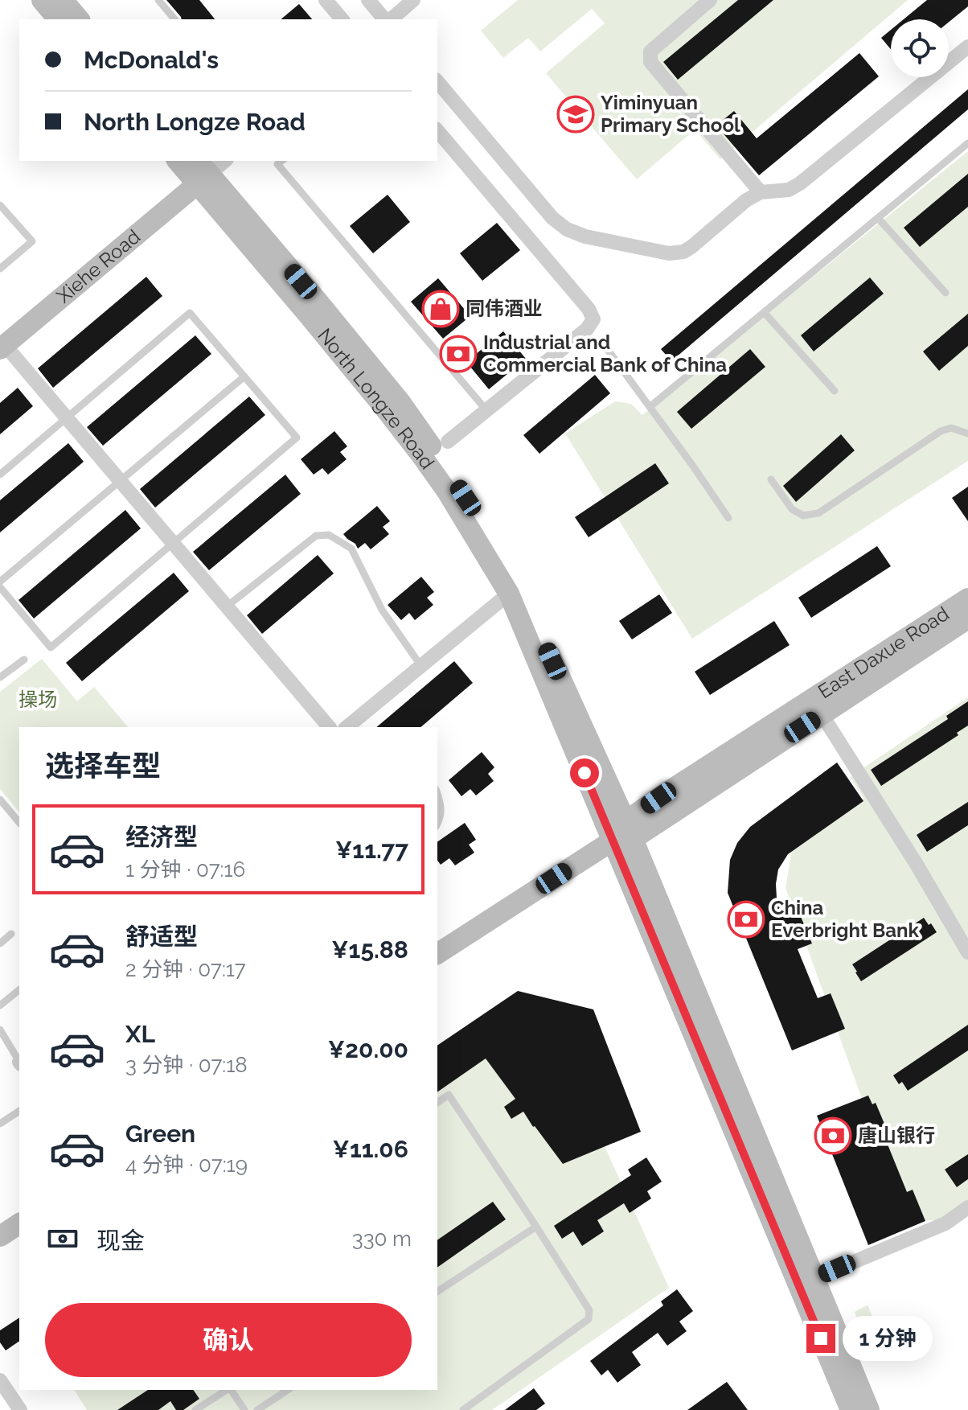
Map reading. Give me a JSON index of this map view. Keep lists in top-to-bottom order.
{
  "streets": {
    "main road": ["Xiehe Road", "North Longze Road", "East Daxue Road"]
  },
  "crossings": [
    ["Xiehe Road", "North Longze Road"],
    ["North Longze Road", "East Daxue Road"]
  ],
  "parks": ["操场"],
  "places": {
    "school or university": ["Yiminyuan Primary School"],
    "shop": ["同伟酒业"],
    "bank": ["Industrial and Commercial Bank of China", "China Everbright Bank", "唐山银行"]
  },
  "page": {
    "banner": ["McDonald's", "North Longze Road"],
    "heading": "选择车型",
    "list": [
      {
        "name": "经济型",
        "note": "1 分钟 · 07:16",
        "value": "¥11.77"
      },
      {
        "name": "舒适型",
        "note": "2 分钟 · 07:17",
        "value": "¥15.88"
      },
      {
        "name": "XL",
        "note": "3 分钟 · 07:18",
        "value": "¥20.00"
      },
      {
        "name": "Green",
        "note": "4 分钟 · 07:19",
        "value": "¥11.06"
      }
    ],
    "pay": ["现金", "330 m"],
    "buttons": "确认",
    "bubble": "1 分钟"
  }
}
